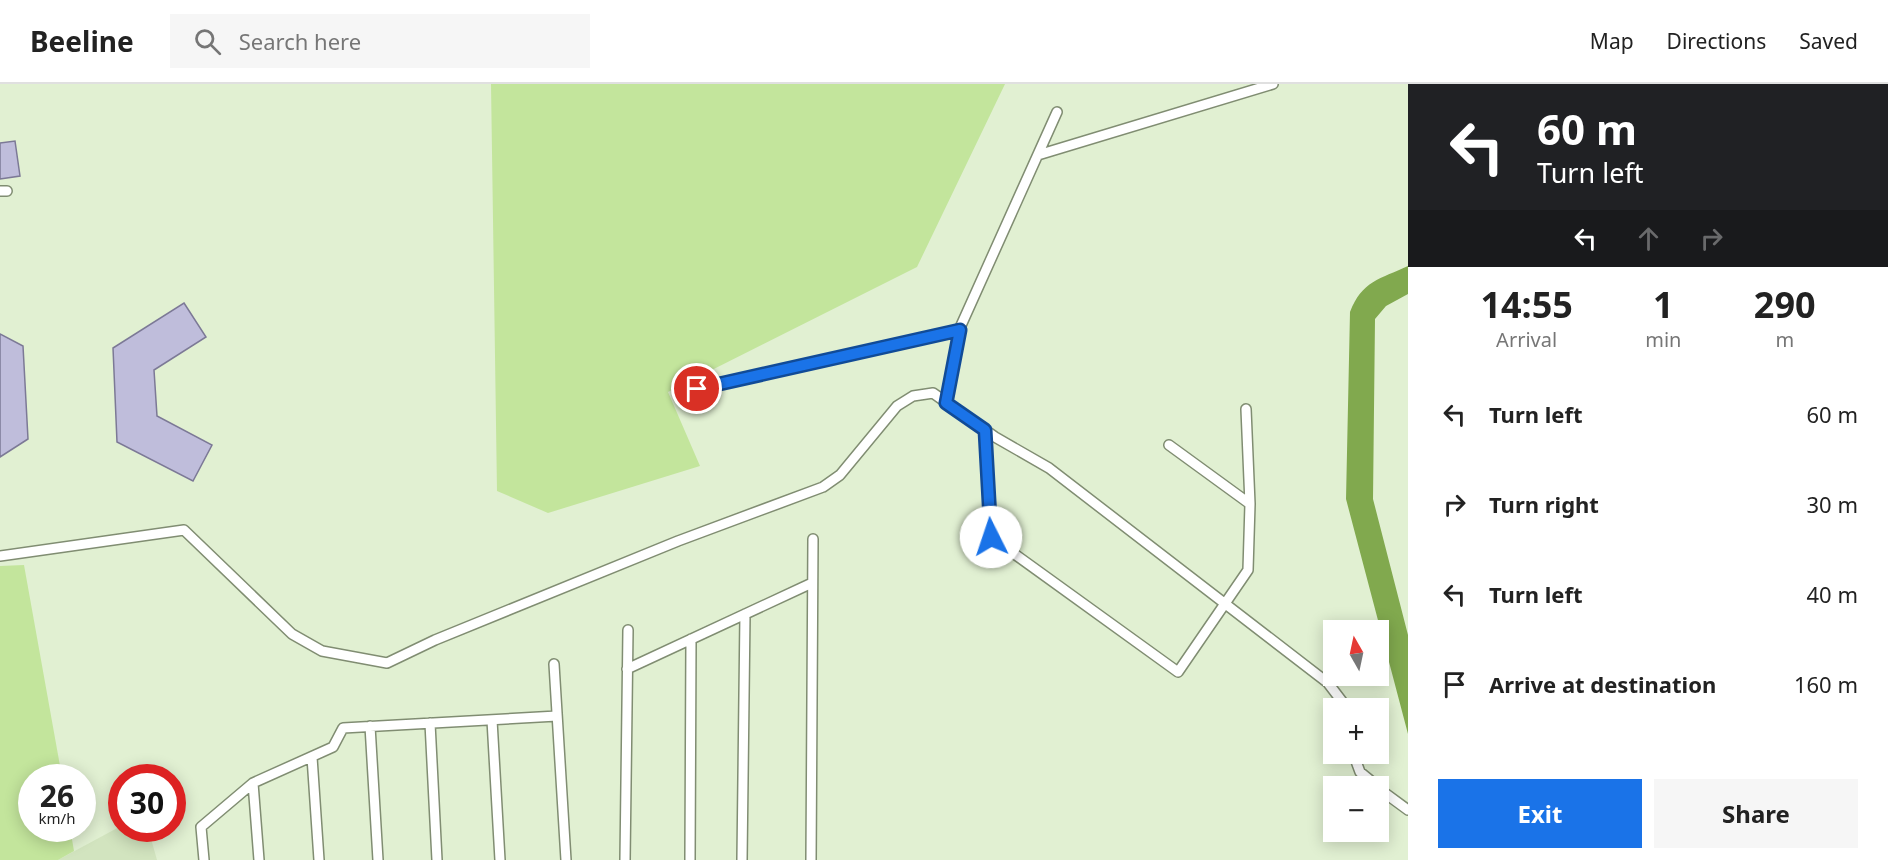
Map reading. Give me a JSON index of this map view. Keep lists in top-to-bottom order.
{
  "north": "top",
  "page": {
    "header": "Beeline",
    "search": "Search here",
    "nav": ["Map", "Directions", "Saved"],
    "turn": ["60 m", "Turn left"],
    "eta": [
      "14:55",
      "Arrival",
      "1",
      "min",
      "290",
      "m"
    ],
    "list": [
      {
        "name": "Turn left",
        "value": "60 m"
      },
      {
        "name": "Turn right",
        "value": "30 m"
      },
      {
        "name": "Turn left",
        "value": "40 m"
      },
      {
        "name": "Arrive at destination",
        "value": "160 m"
      }
    ],
    "map_buttons": ["+", "−"],
    "speed": "26 km/h",
    "limit": "30",
    "buttons": ["Exit", "Share"]
  }
}
